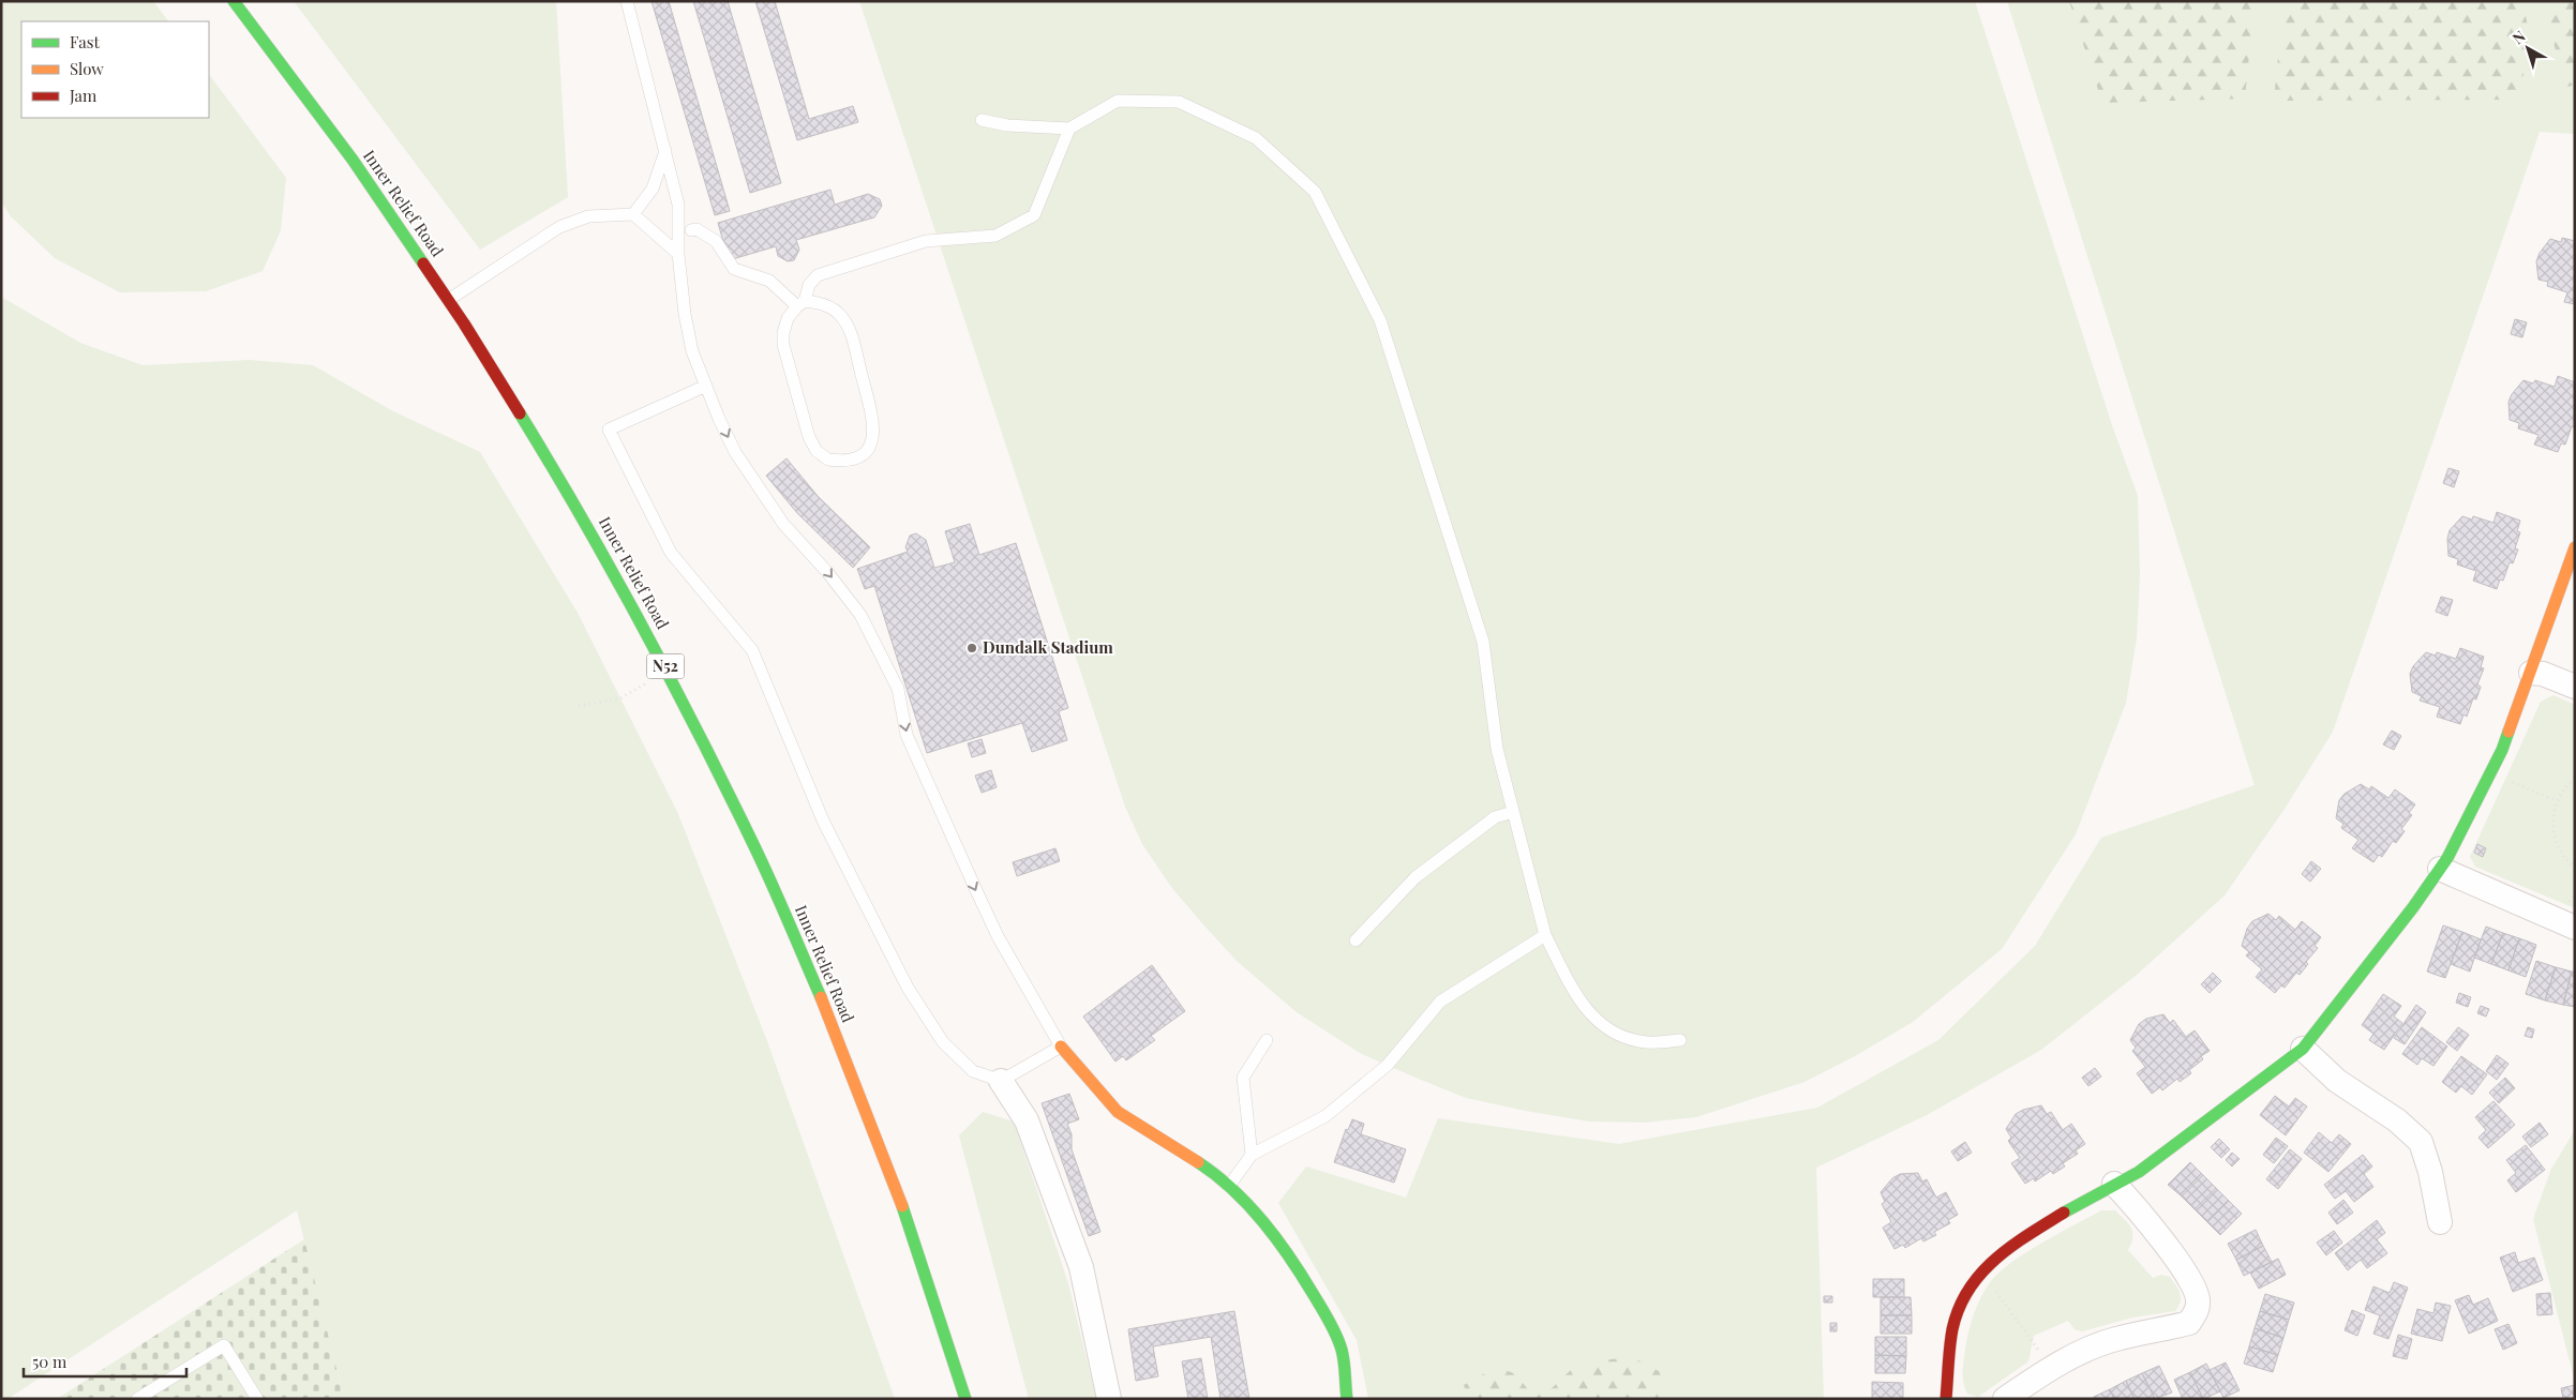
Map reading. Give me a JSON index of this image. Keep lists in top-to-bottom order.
{
  "streets": {
    "street": ["Inner Relief Road", "N52"]
  },
  "places": ["Dundalk Stadium"],
  "legend": ["Fast", "Slow", "Jam"],
  "scale_bar": "50 m",
  "north": "top left"
}
